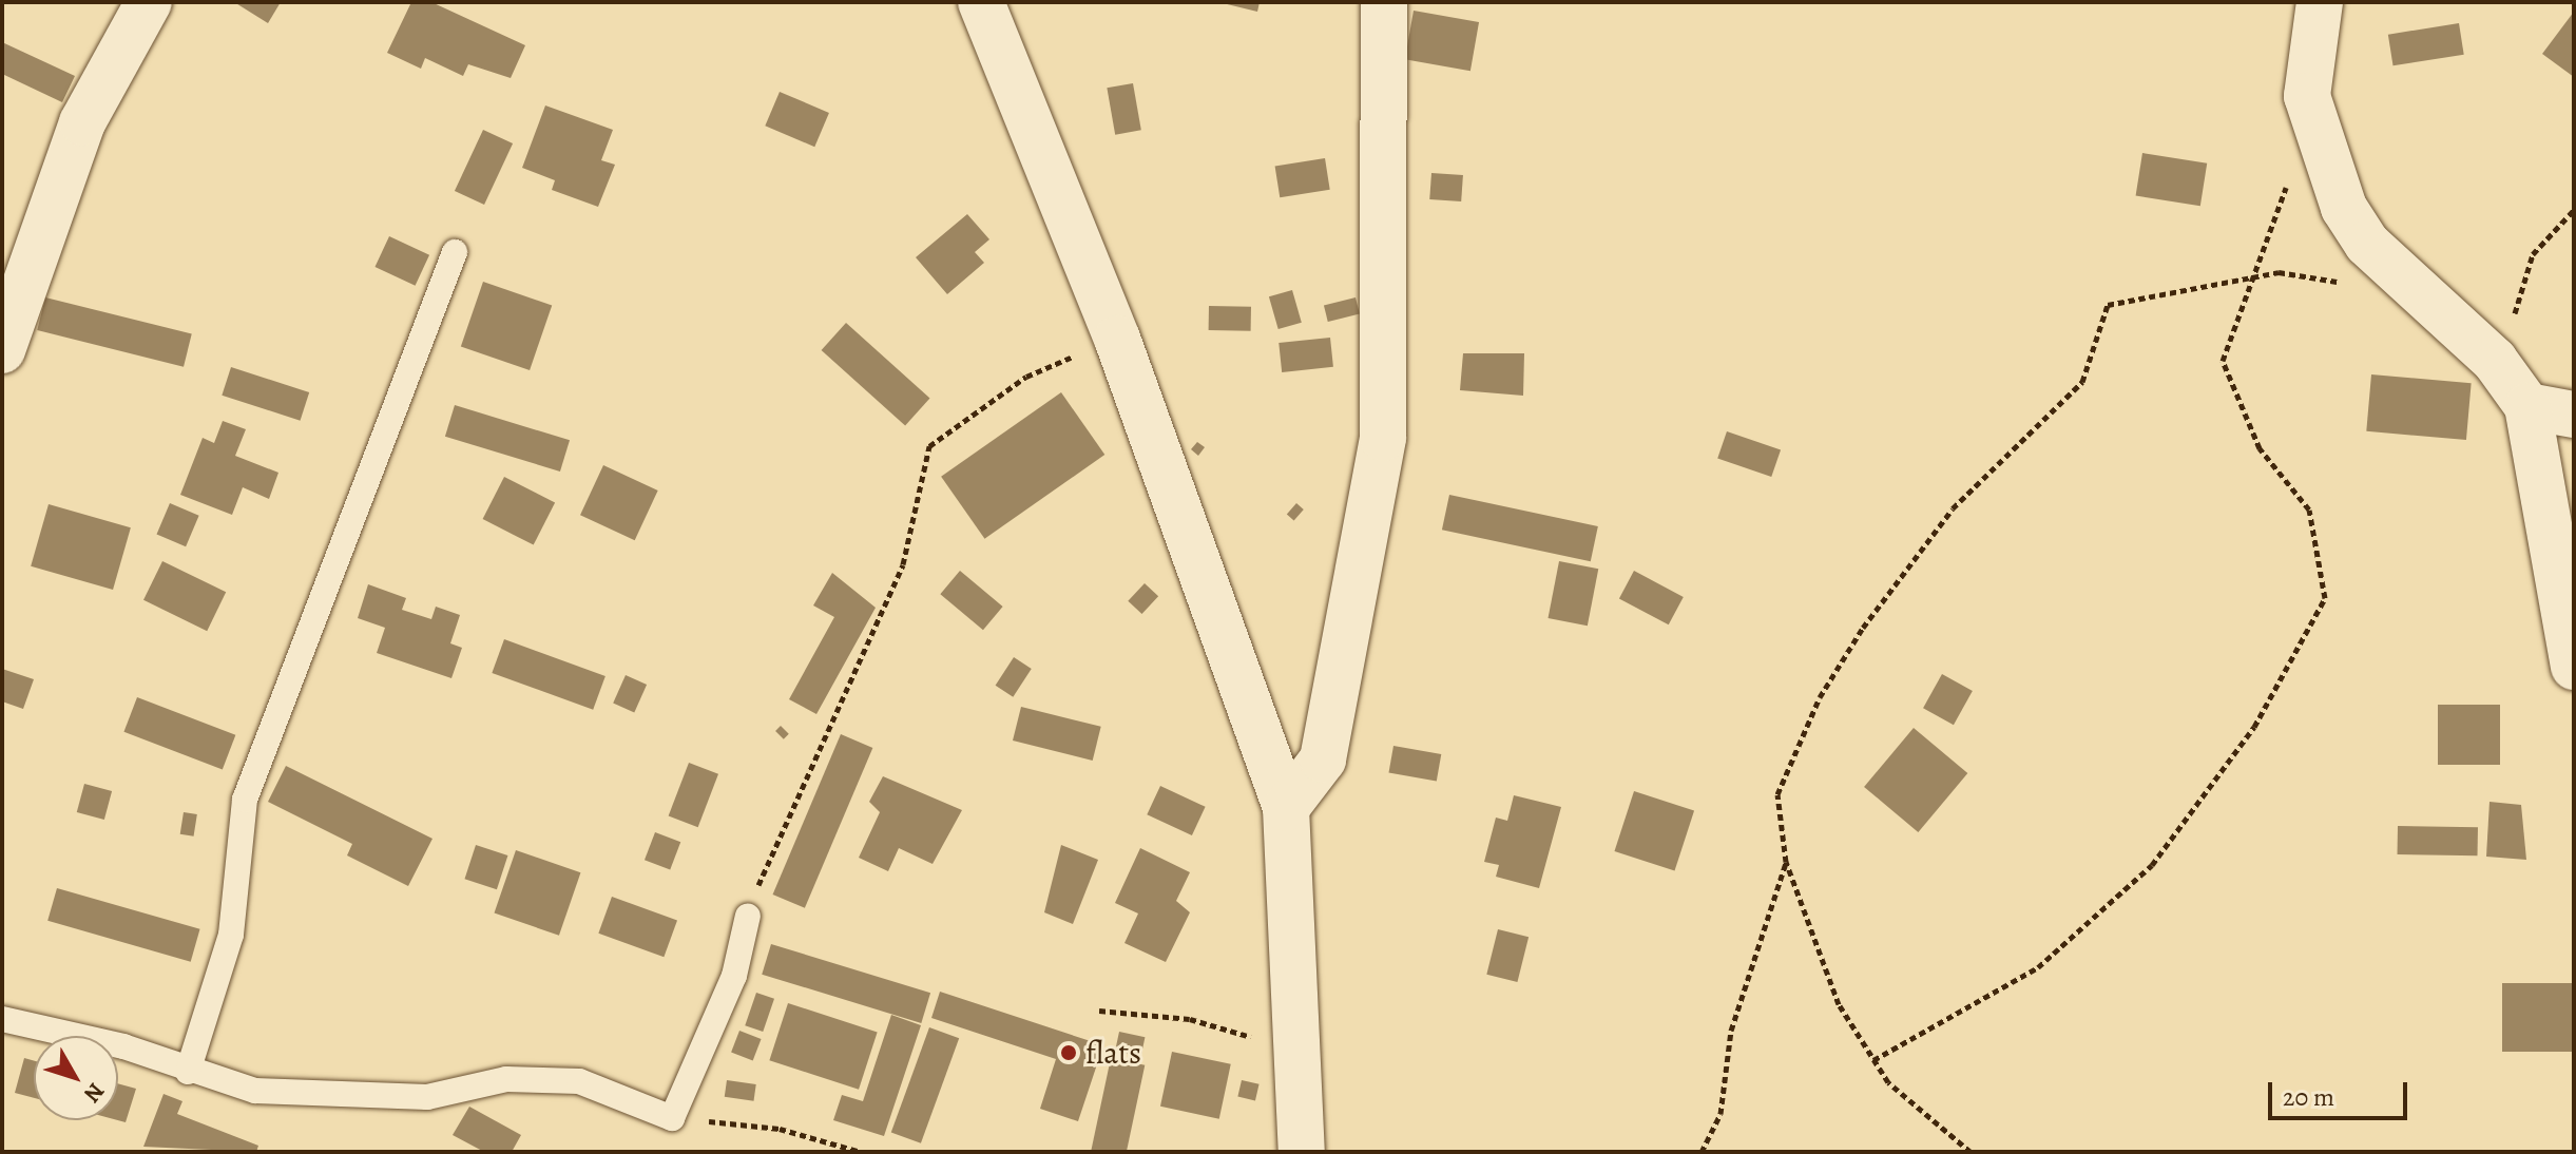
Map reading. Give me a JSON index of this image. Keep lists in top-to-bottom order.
{
  "places": ["flats"],
  "scale_bar": "20 m",
  "north": "bottom right"
}
